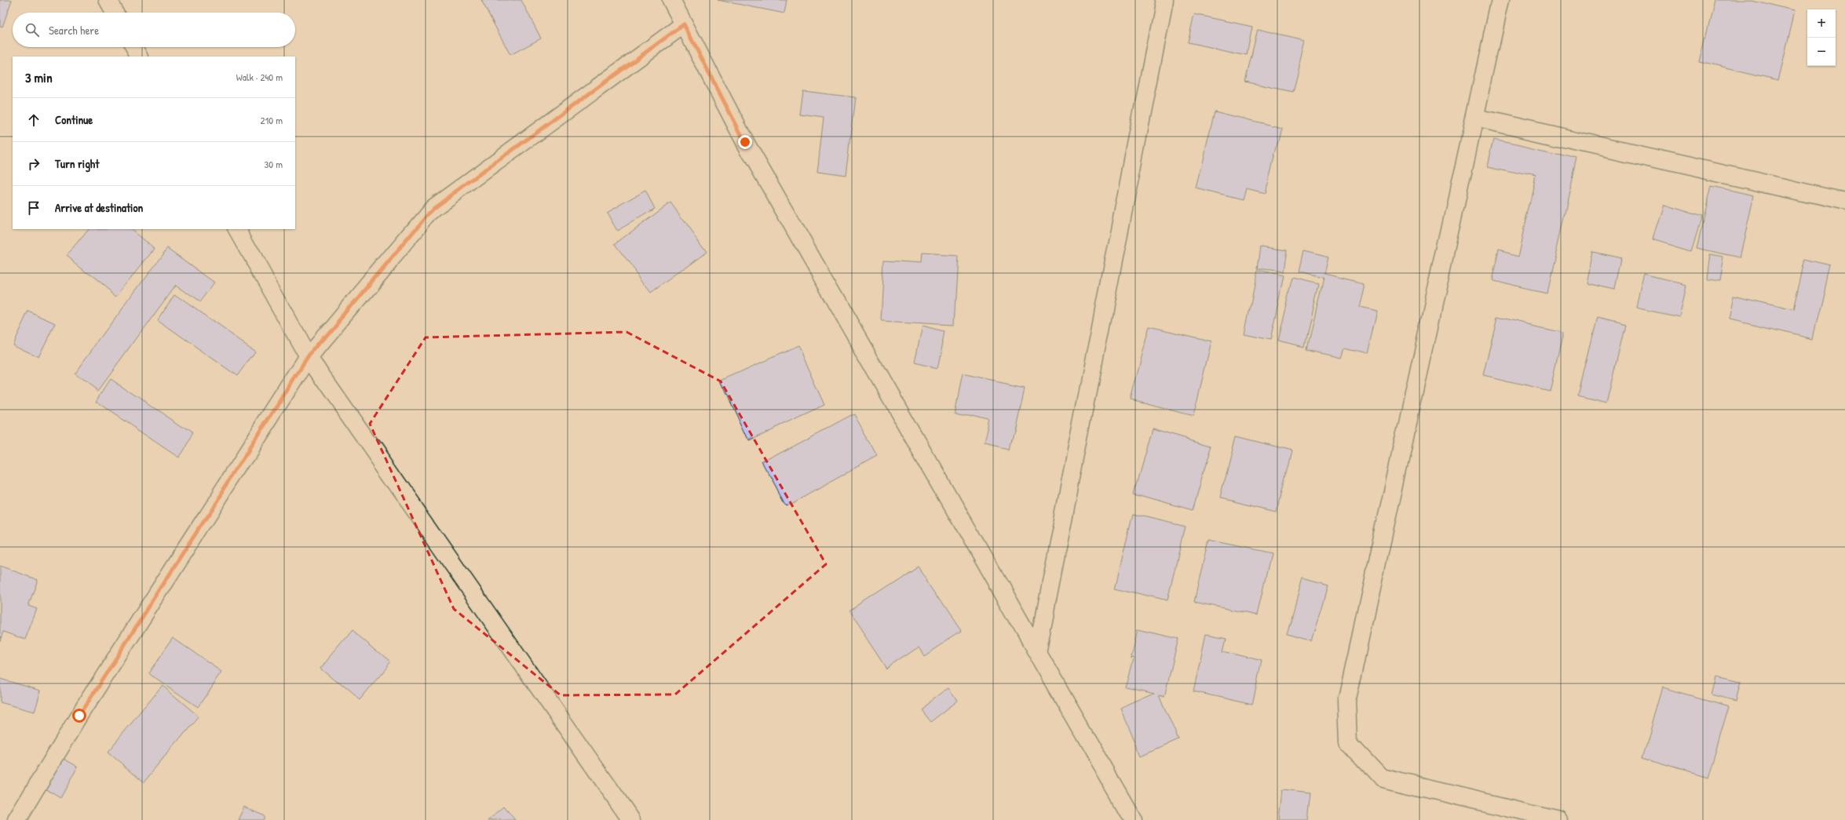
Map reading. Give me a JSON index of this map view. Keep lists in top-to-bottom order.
{
  "page": {
    "map_buttons": ["+", "−"],
    "search": "Search here",
    "heading": ["3 min", "Walk · 240 m"],
    "list": [
      ["Continue", "210 m"],
      ["Turn right", "30 m"],
      "Arrive at destination"
    ]
  }
}
